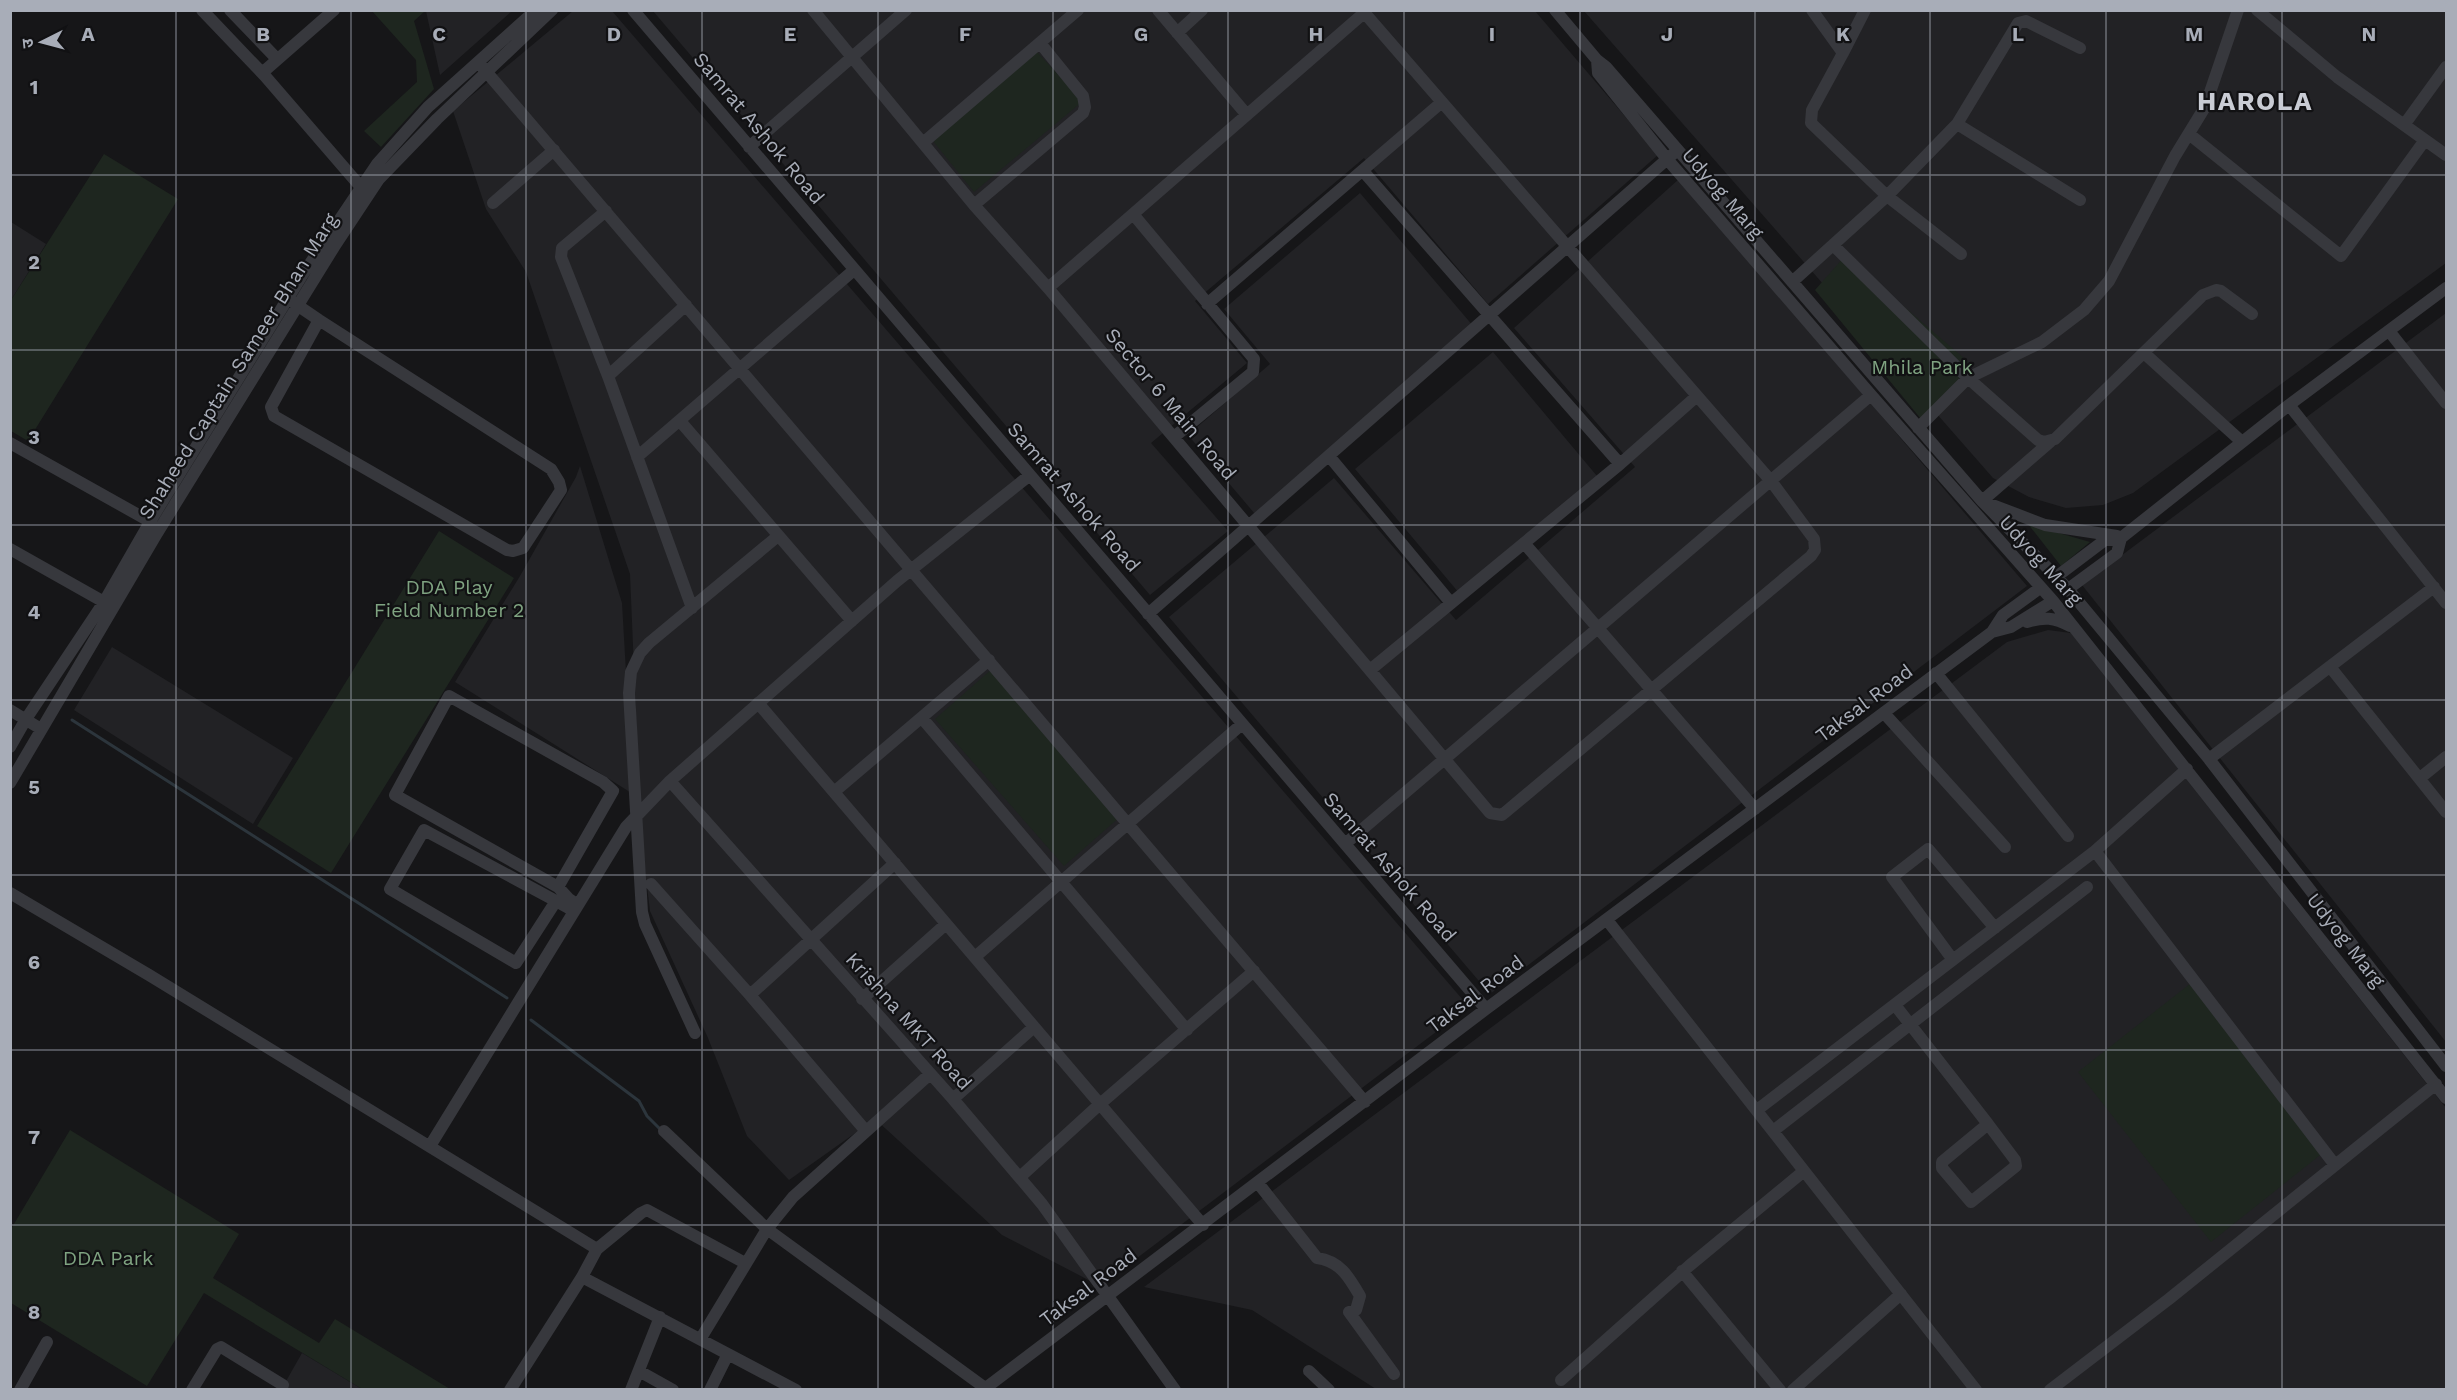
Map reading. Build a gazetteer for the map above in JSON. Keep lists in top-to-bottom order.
{
  "streets": {
    "street": [
      "Samrat Ashok Road",
      "Udyog Marg",
      "Shaheed Captain Sameer Bhan Marg",
      "Sector 6 Main Road",
      "Taksal Road",
      "Krishna MKT Road"
    ]
  },
  "crossings": [
    ["Samrat Ashok Road", "Taksal Road"],
    ["Udyog Marg", "Taksal Road"],
    ["Taksal Road", "Krishna MKT Road"]
  ],
  "districts": ["HAROLA"],
  "parks": ["Mhila Park", "DDA Play Field Number 2", "DDA Park"],
  "north": "left",
  "grid": {
    "columns": [
      "A",
      "B",
      "C",
      "D",
      "E",
      "F",
      "G",
      "H",
      "I",
      "J",
      "K",
      "L",
      "M",
      "N"
    ],
    "rows": [
      "1",
      "2",
      "3",
      "4",
      "5",
      "6",
      "7",
      "8"
    ]
  }
}
